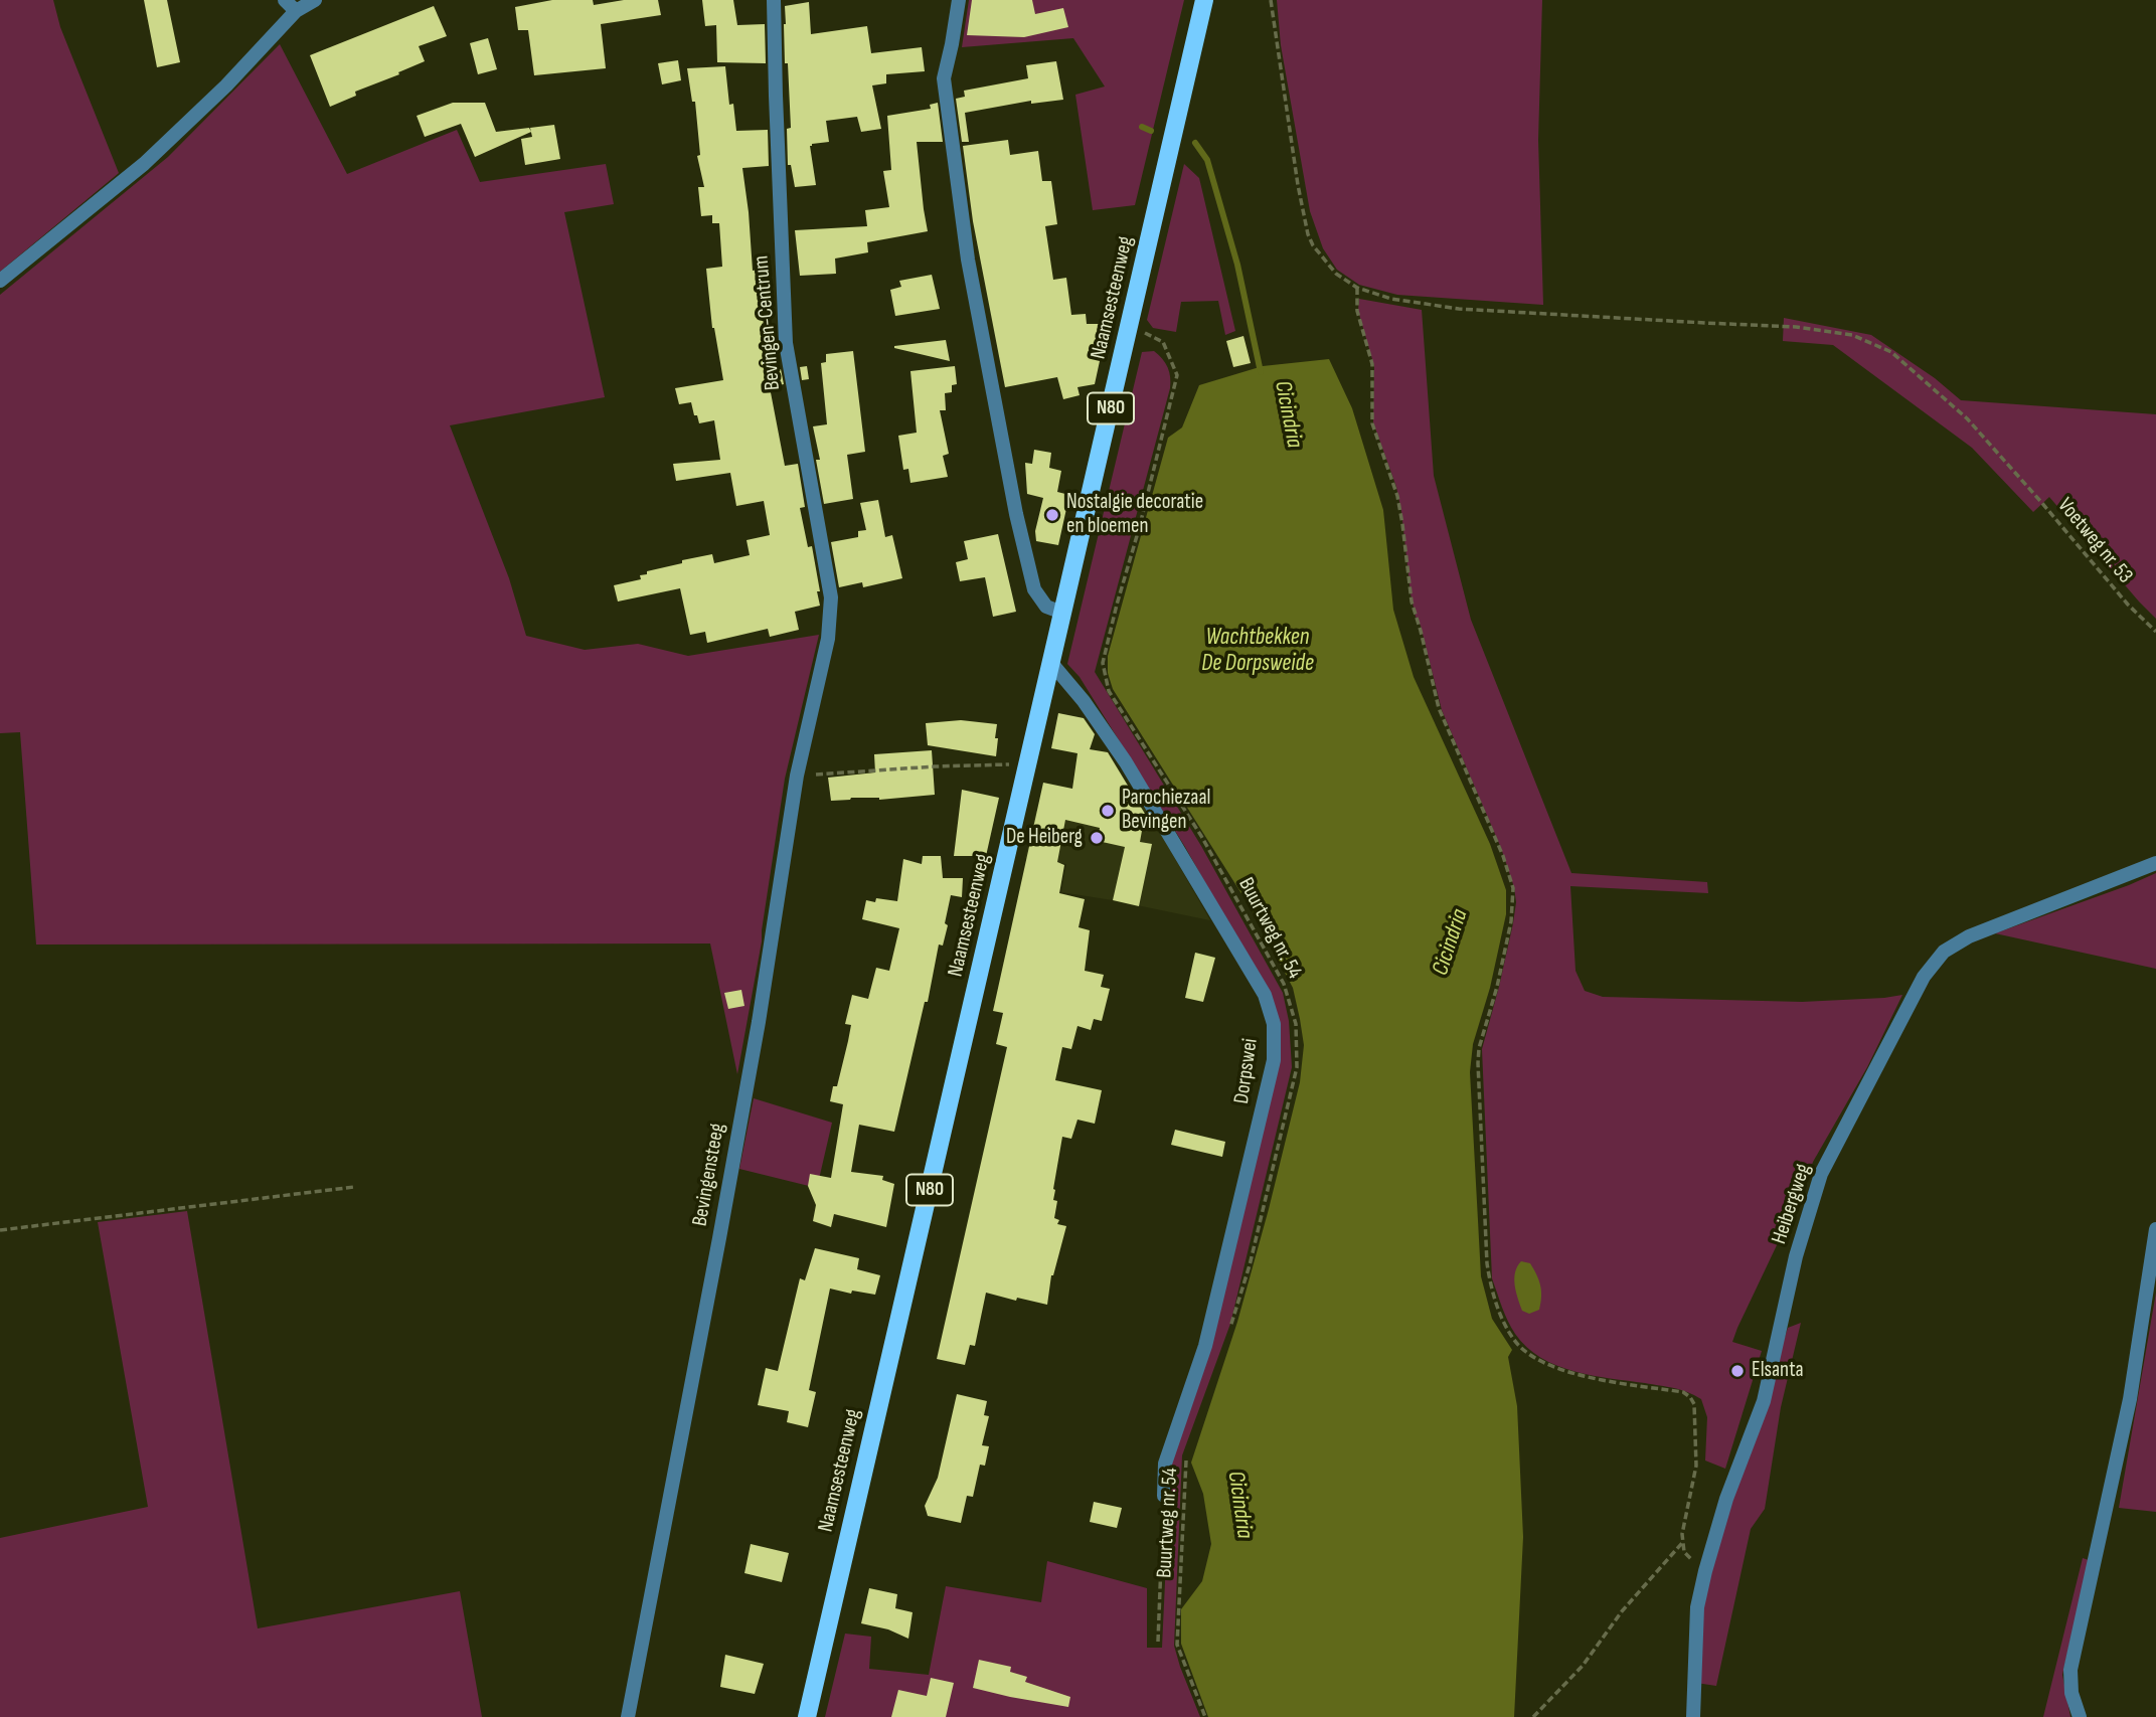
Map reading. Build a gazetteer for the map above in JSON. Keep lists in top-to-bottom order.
{
  "streets": {
    "main road": ["Naamsesteenweg", "N80"],
    "street": [
      "Bevingen-Centrum",
      "Dorpswei",
      "Bevingensteeg",
      "Heibergweg"
    ],
    "path": ["Voetweg nr. 53", "Buurtweg nr. 54"]
  },
  "crossings": [
    ["Naamsesteenweg", "Buurtweg nr. 54"],
    ["Naamsesteenweg", "Dorpswei"],
    ["Bevingen-Centrum", "Bevingensteeg"]
  ],
  "water": ["Cicindria", "Wachtbekken De Dorpsweide"],
  "places": [
    "Nostalgie decoratie en bloemen",
    "Parochiezaal Bevingen",
    "De Heiberg",
    "Elsanta"
  ]
}
